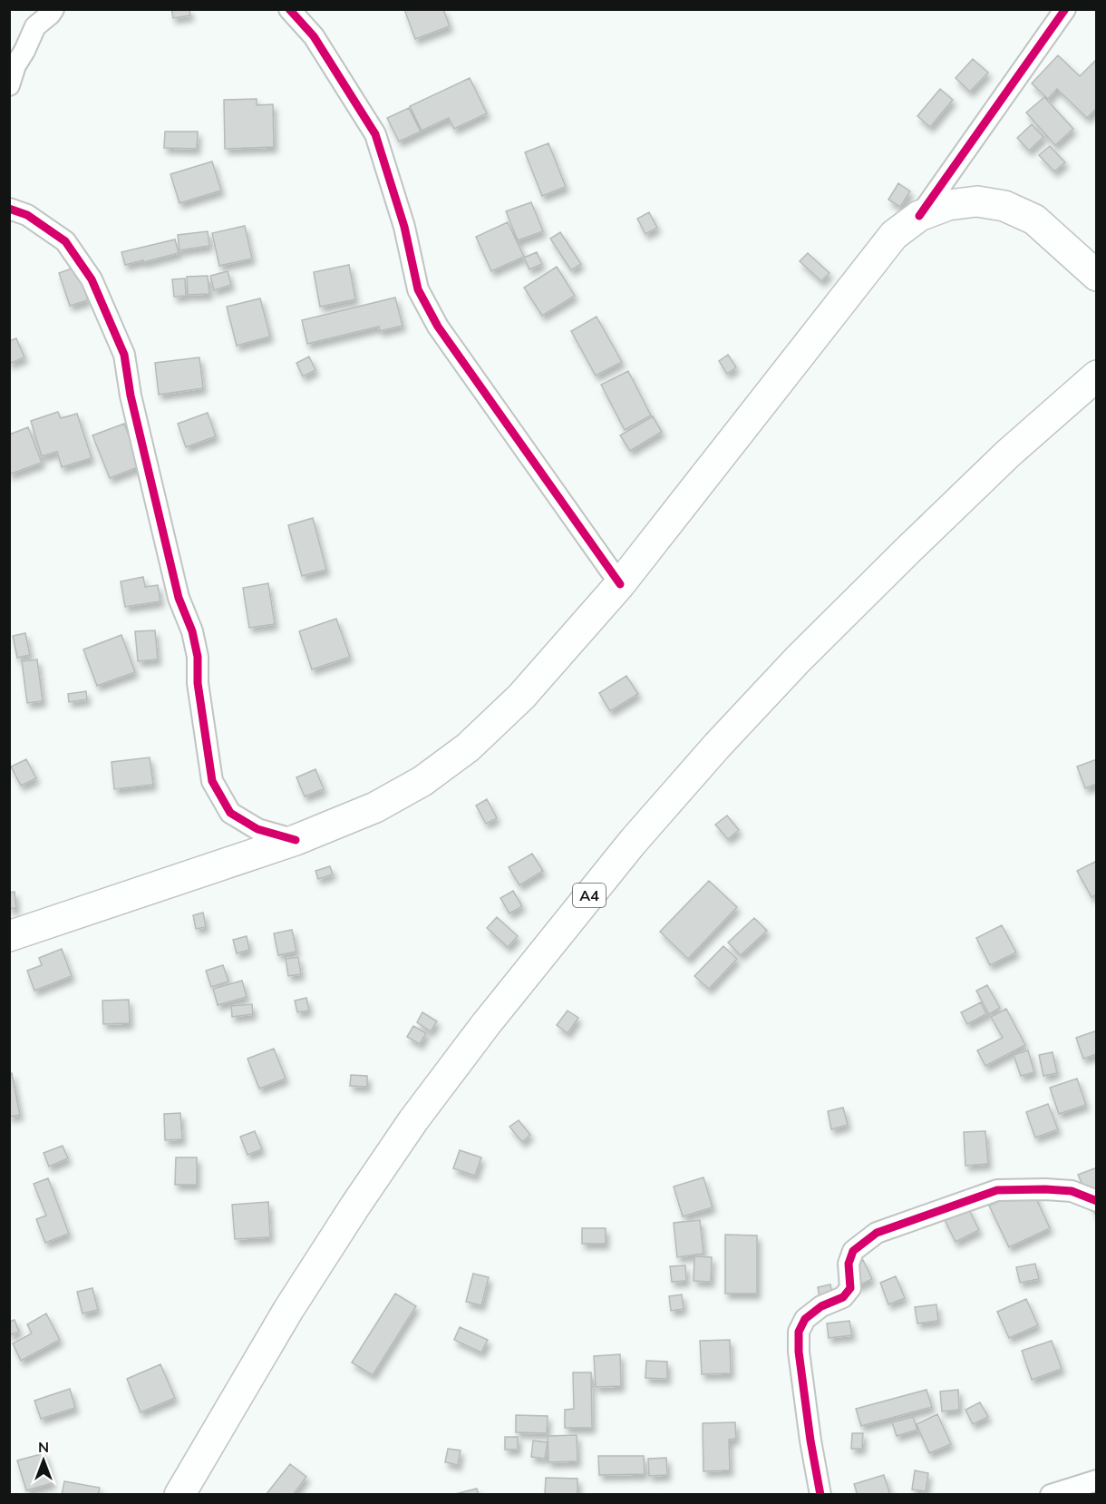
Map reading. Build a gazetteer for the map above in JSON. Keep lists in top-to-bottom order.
{
  "streets": {
    "main road": ["A4"]
  },
  "north": "top"
}
